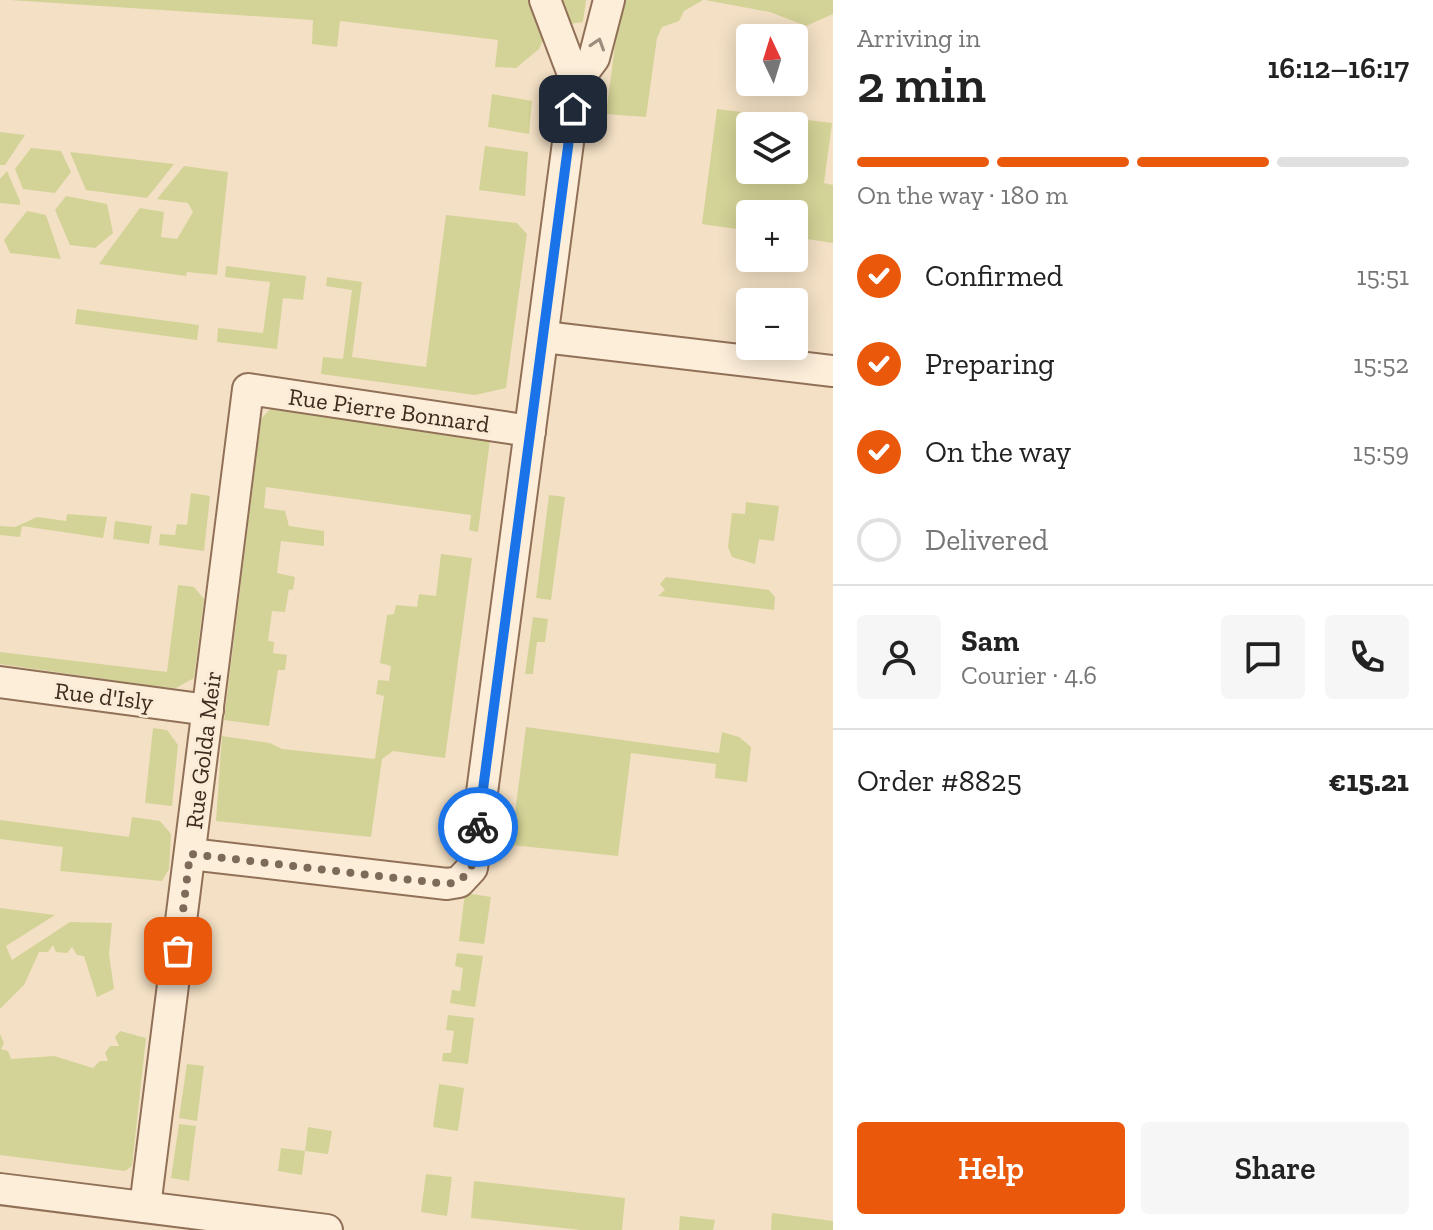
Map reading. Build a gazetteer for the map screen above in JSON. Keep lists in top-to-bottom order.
{
  "streets": {
    "street": ["Rue Pierre Bonnard", "Rue d'Isly", "Rue Golda Meir"]
  },
  "crossings": [
    ["Rue Pierre Bonnard", "Rue Golda Meir"],
    ["Rue d'Isly", "Rue Golda Meir"]
  ],
  "north": "top",
  "page": {
    "heading": ["2 min", "Arriving in", "16:12–16:17"],
    "panel": [
      "Sam",
      "Courier · 4.6",
      "Order #8825",
      "€15.21"
    ],
    "map_buttons": ["+", "−"],
    "bar": "On the way · 180 m",
    "list": [
      ["Confirmed", "15:51"],
      ["Preparing", "15:52"],
      ["On the way", "15:59"],
      "Delivered"
    ],
    "buttons": ["Help", "Share"]
  }
}
